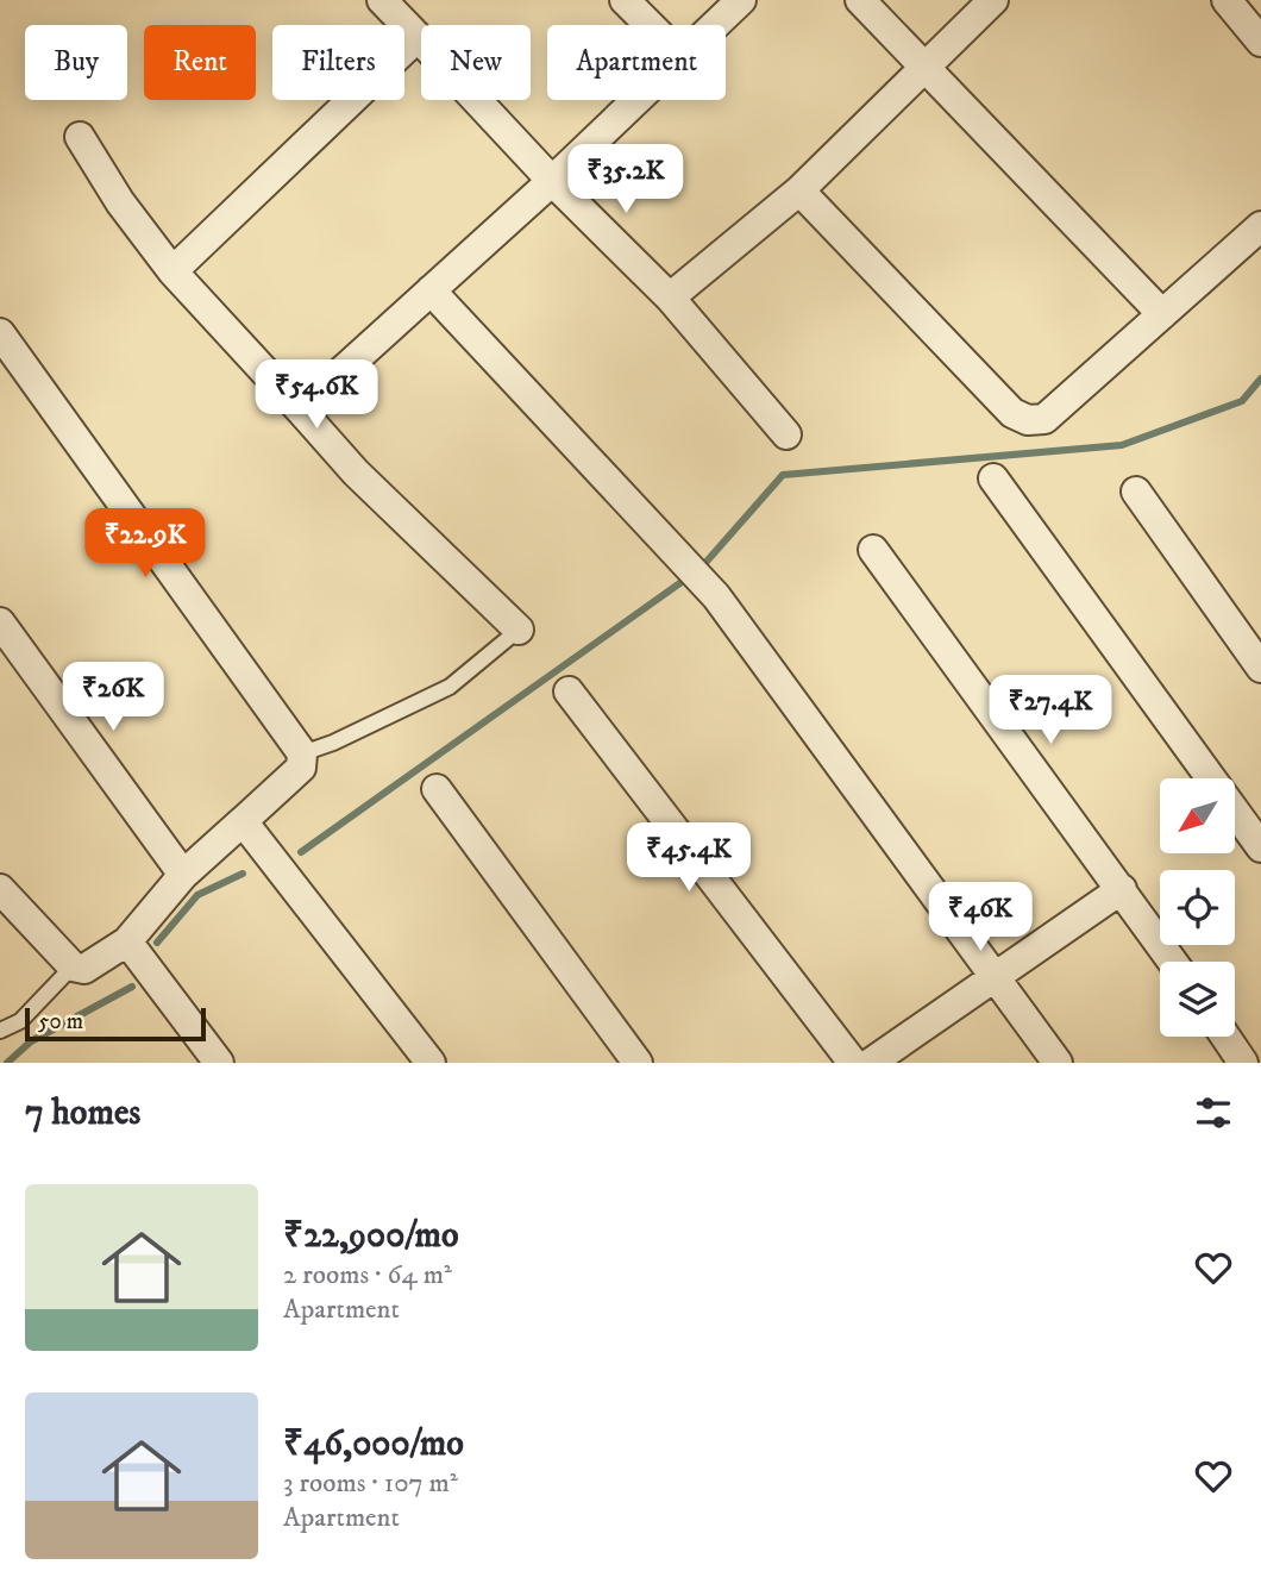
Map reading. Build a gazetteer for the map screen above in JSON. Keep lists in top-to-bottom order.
{
  "scale_bar": "50 m",
  "north": "bottom left",
  "page": {
    "chip": [
      "Buy",
      "Rent",
      "Filters",
      "New",
      "Apartment"
    ],
    "price": [
      "₹35.2K",
      "₹54.6K",
      "₹22.9K",
      "₹26K",
      "₹27.4K",
      "₹45.4K",
      "₹46K"
    ],
    "scale": "50 m",
    "heading": "7 homes",
    "list": [
      {
        "name": "₹22,900/mo",
        "note": "2 rooms · 64 m² · Apartment"
      },
      {
        "name": "₹46,000/mo",
        "note": "3 rooms · 107 m² · Apartment"
      }
    ]
  }
}
